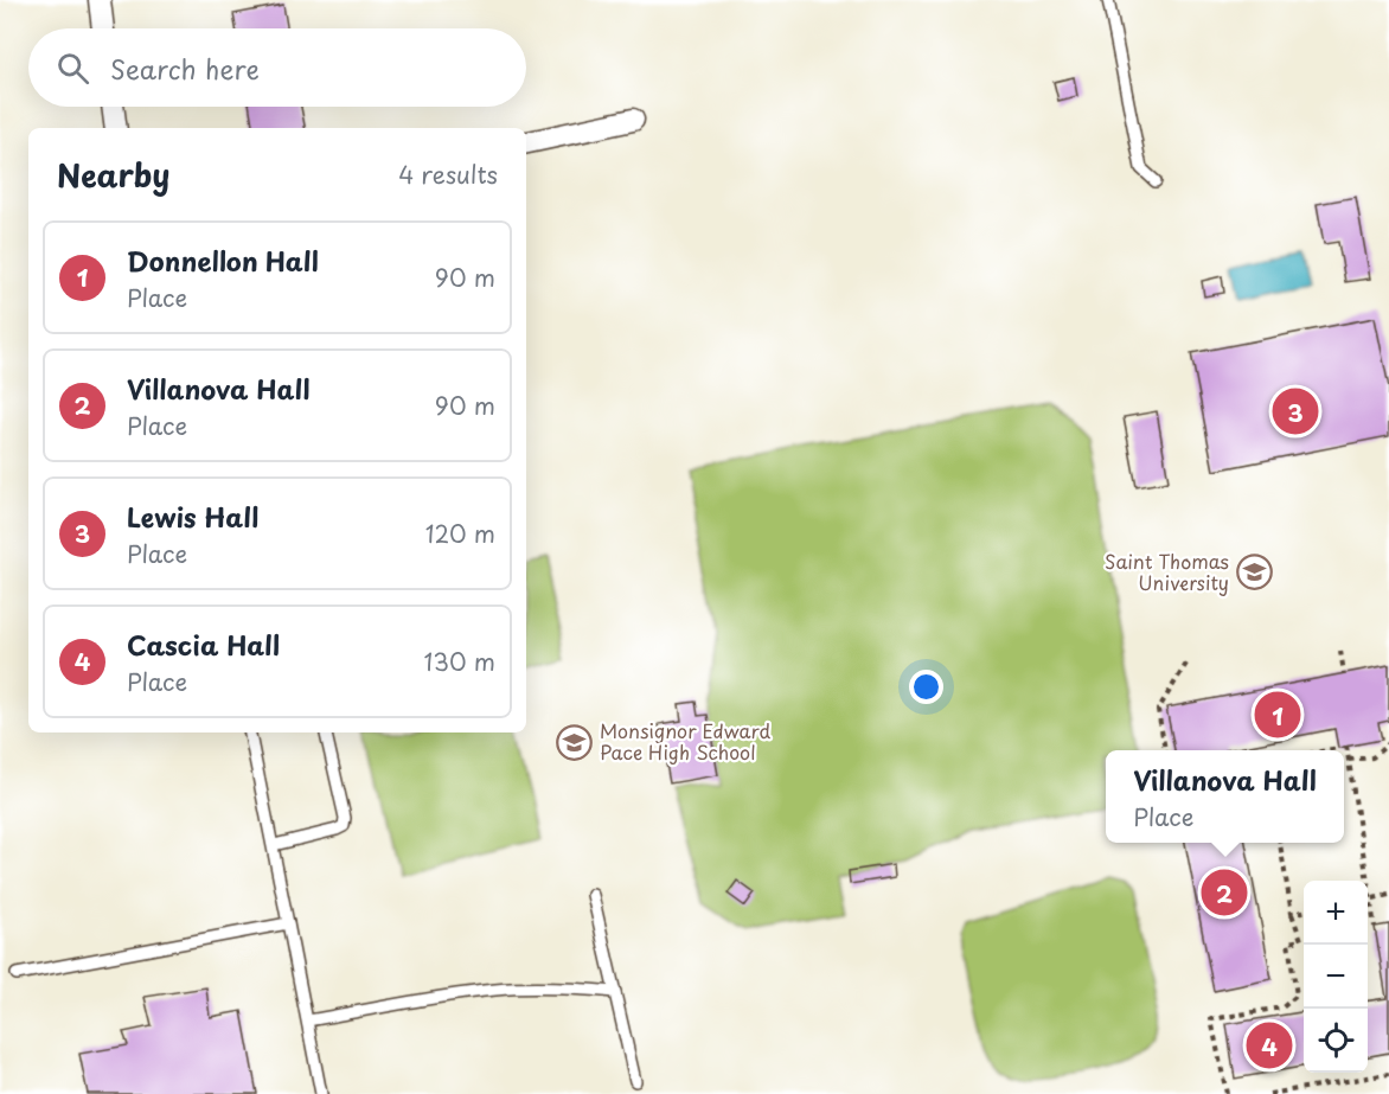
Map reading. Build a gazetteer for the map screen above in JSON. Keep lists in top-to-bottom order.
{
  "places": {
    "school or university": ["Saint Thomas University", "Monsignor Edward Pace High School"]
  },
  "page": {
    "search": "Search here",
    "heading": ["Nearby", "4 results"],
    "list": [
      {
        "mark": "1",
        "name": "Donnellon Hall",
        "note": "Place",
        "value": "90 m"
      },
      {
        "mark": "2",
        "name": "Villanova Hall",
        "note": "Place",
        "value": "90 m"
      },
      {
        "mark": "3",
        "name": "Lewis Hall",
        "note": "Place",
        "value": "120 m"
      },
      {
        "mark": "4",
        "name": "Cascia Hall",
        "note": "Place",
        "value": "130 m"
      }
    ],
    "pins": [
      "3",
      "1",
      "2",
      "4"
    ],
    "popup": ["Villanova Hall", "Place"],
    "map_buttons": ["+", "−"]
  }
}
